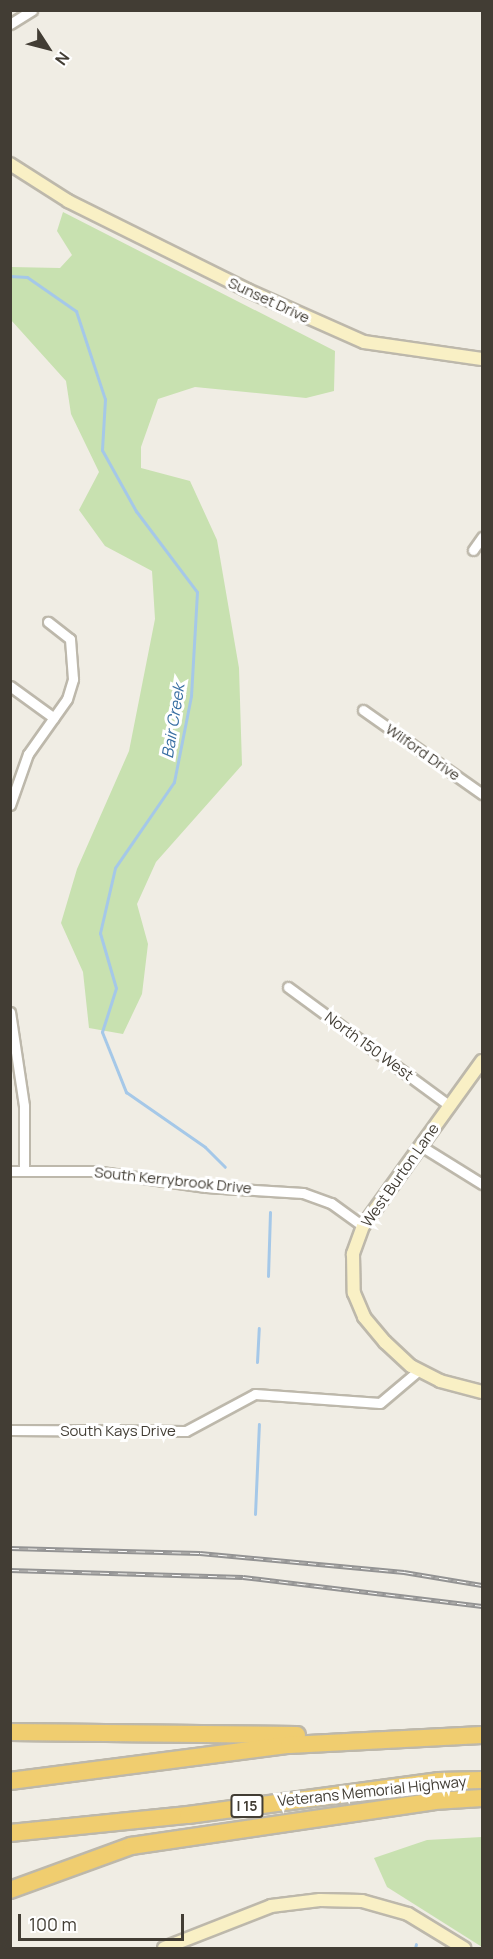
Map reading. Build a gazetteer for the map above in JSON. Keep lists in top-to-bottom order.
{
  "streets": {
    "highway": ["Veterans Memorial Highway", "I 15"],
    "street": [
      "Sunset Drive",
      "Wilford Drive",
      "North 150 West",
      "West Burton Lane",
      "South Kerrybrook Drive",
      "South Kays Drive"
    ]
  },
  "crossings": [
    ["North 150 West", "West Burton Lane"],
    ["West Burton Lane", "South Kerrybrook Drive"],
    ["West Burton Lane", "South Kays Drive"]
  ],
  "water": ["Bair Creek"],
  "scale_bar": "100 m",
  "north": "bottom right"
}
